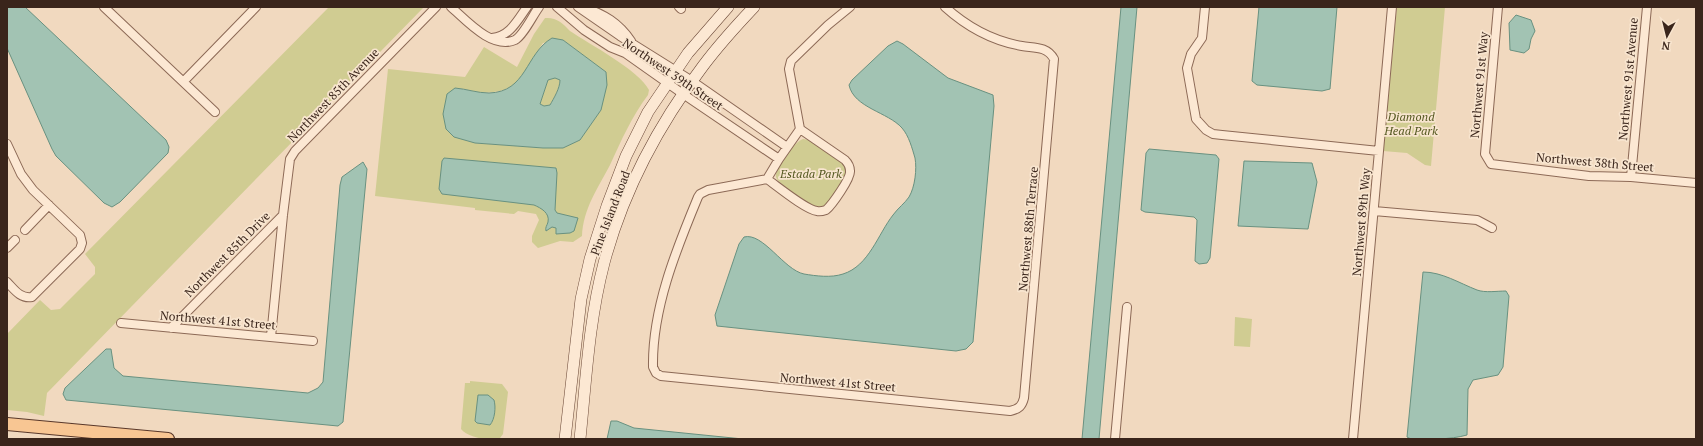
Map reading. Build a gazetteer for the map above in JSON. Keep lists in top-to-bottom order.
{
  "streets": {
    "main road": ["Pine Island Road"],
    "street": [
      "Northwest 39th Street",
      "Northwest 91st Avenue",
      "Northwest 91st Way",
      "Northwest 85th Avenue",
      "Northwest 38th Street",
      "Northwest 89th Way",
      "Northwest 88th Terrace",
      "Northwest 85th Drive",
      "Northwest 41st Street"
    ]
  },
  "crossings": [
    ["Northwest 39th Street", "Pine Island Road"],
    ["Northwest 91st Avenue", "Northwest 38th Street"],
    ["Northwest 91st Way", "Northwest 38th Street"],
    ["Northwest 85th Avenue", "Northwest 85th Drive"],
    ["Northwest 85th Avenue", "Northwest 41st Street"],
    ["Northwest 88th Terrace", "Northwest 41st Street"],
    ["Northwest 85th Drive", "Northwest 41st Street"]
  ],
  "parks": ["Diamond Head Park", "Estada Park"],
  "north": "bottom"
}
